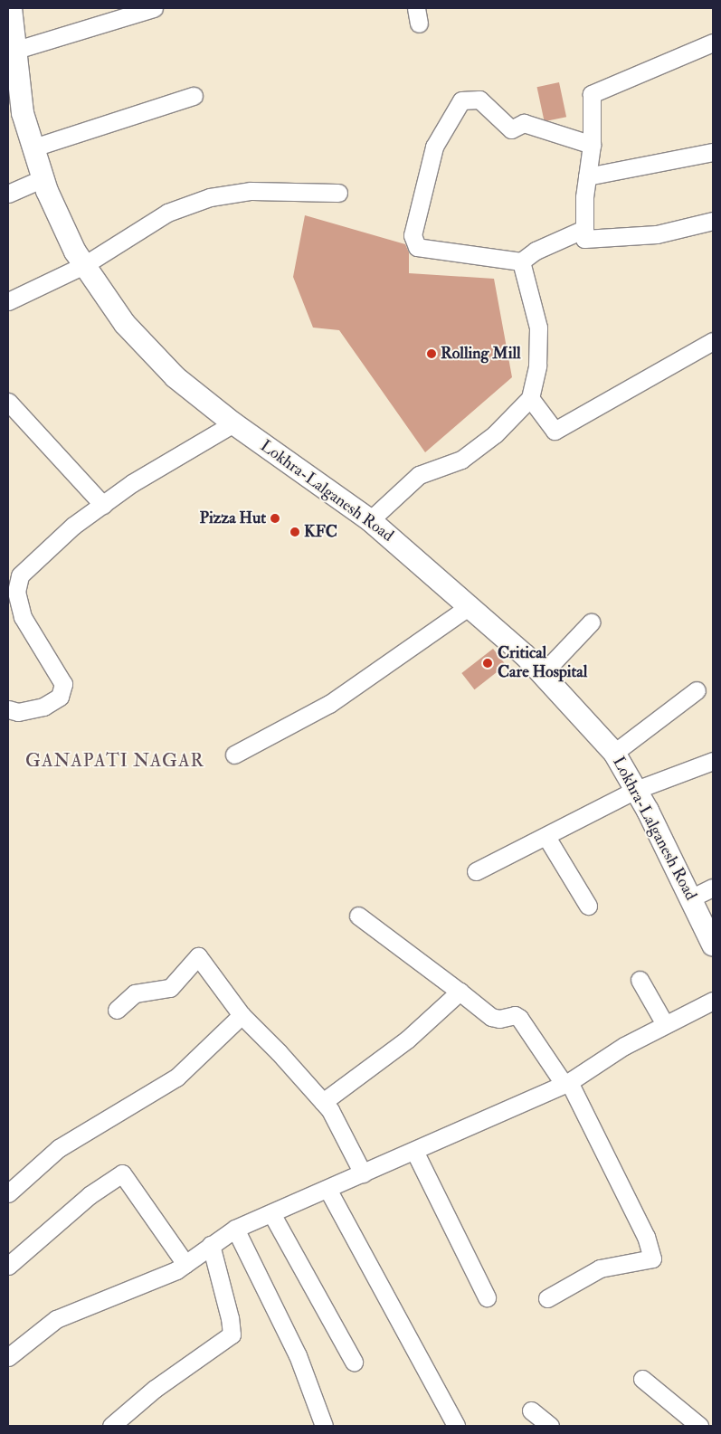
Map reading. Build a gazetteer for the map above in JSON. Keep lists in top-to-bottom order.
{
  "streets": {
    "main road": ["Lokhra-Lalganesh Road"]
  },
  "districts": ["GANAPATI NAGAR"],
  "places": [
    "Rolling Mill",
    "Pizza Hut",
    "KFC",
    "Critical Care Hospital"
  ]
}
